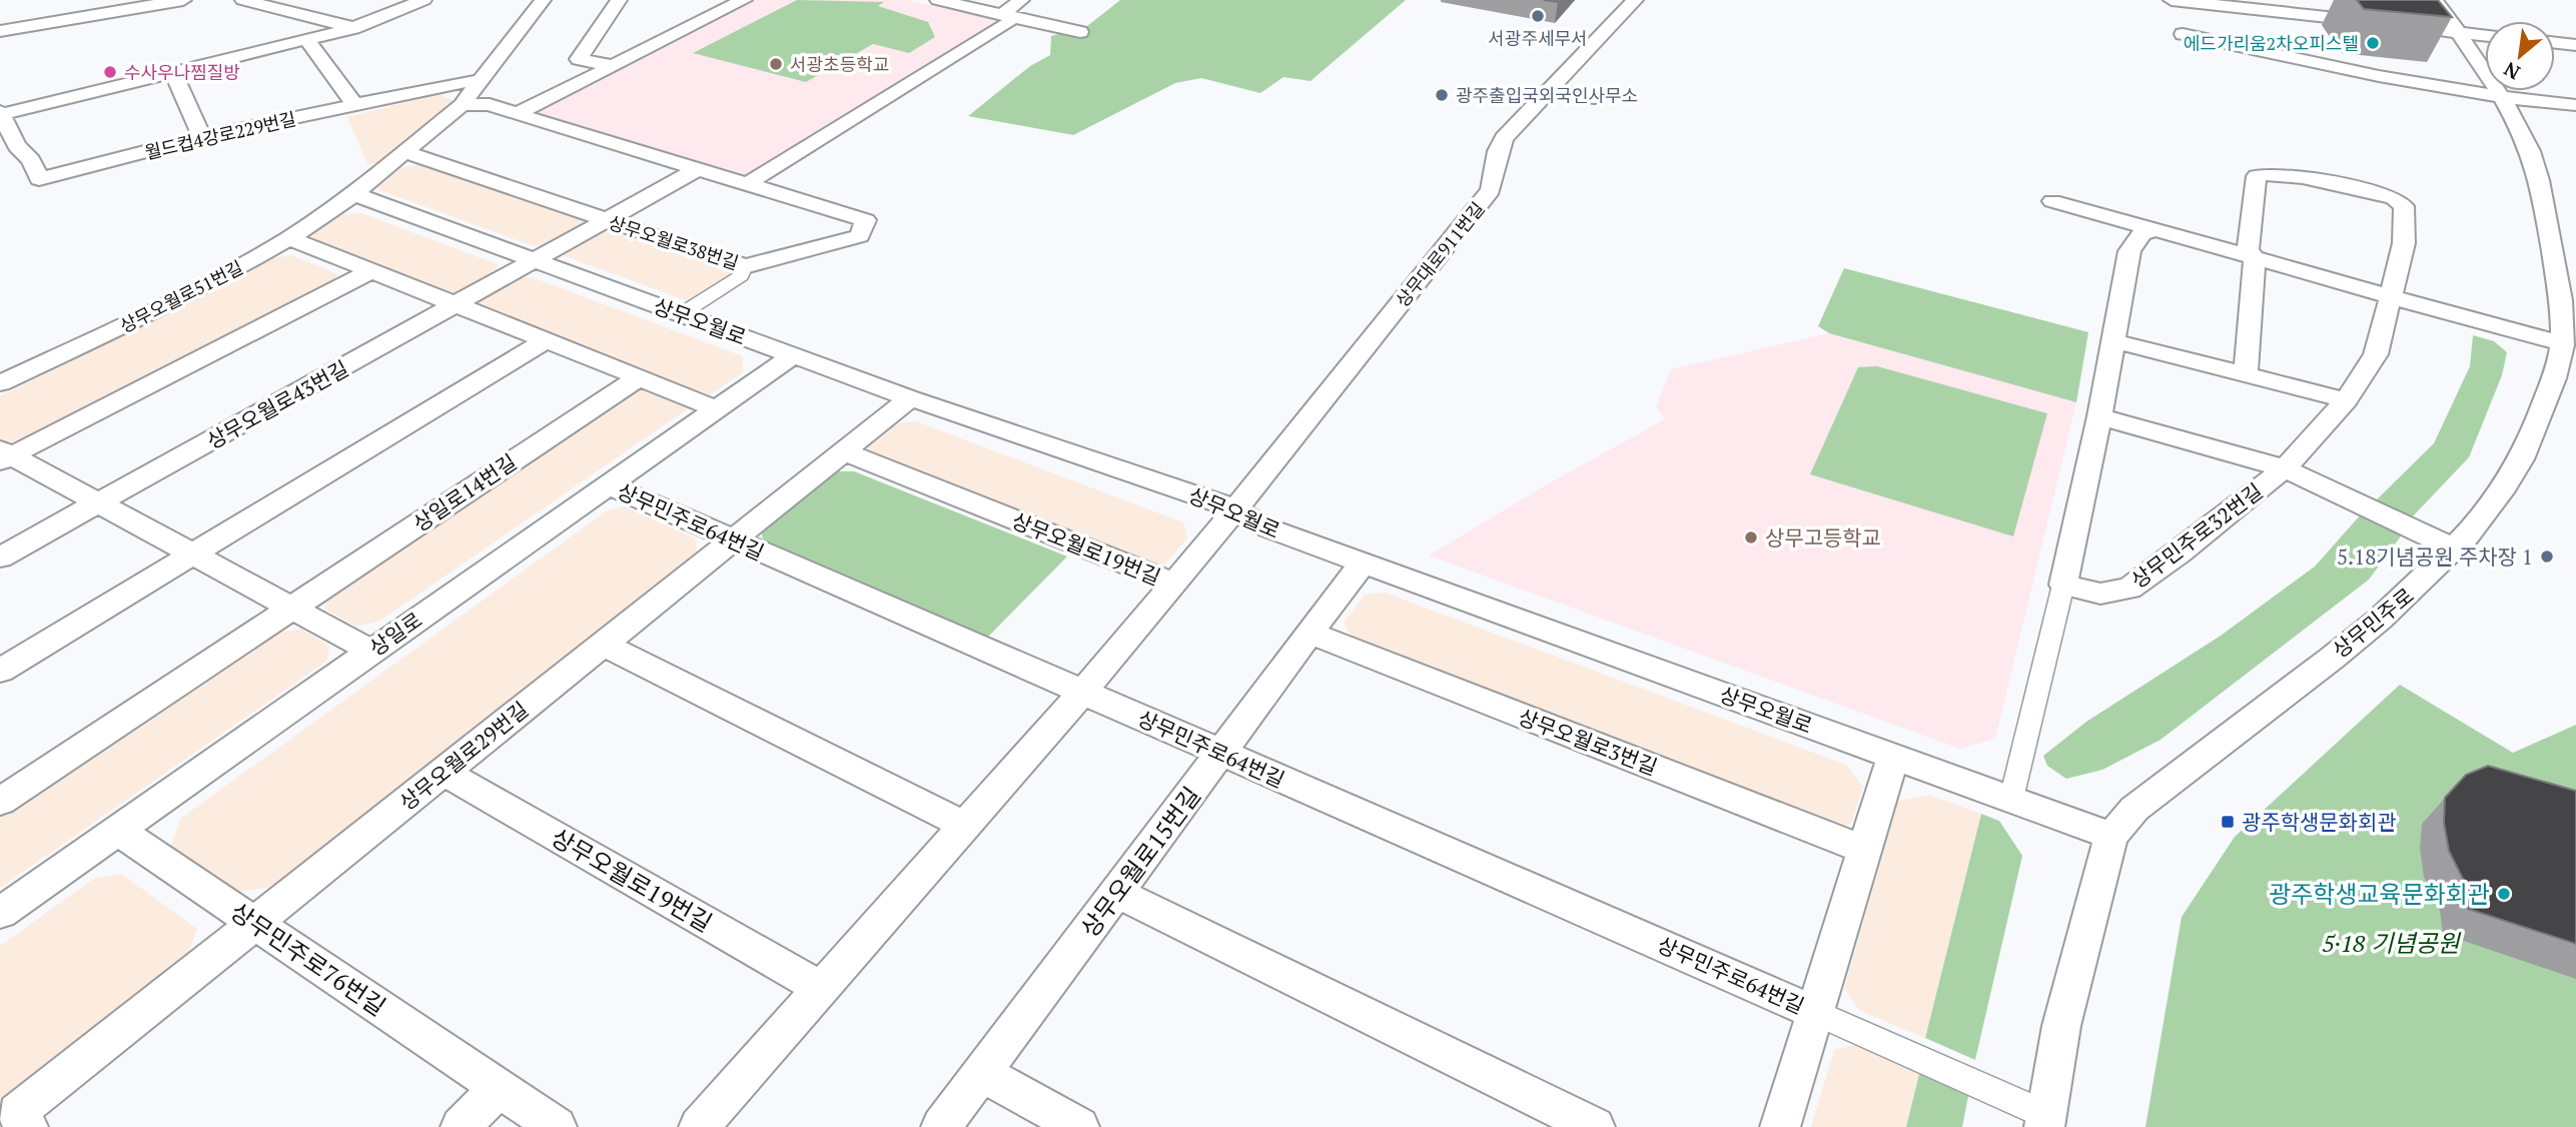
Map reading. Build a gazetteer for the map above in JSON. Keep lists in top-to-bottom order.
{
  "streets": {
    "street": [
      "월드컵4강로229번길",
      "상무오월로38번길",
      "상무대로911번길",
      "상무오월로51번길",
      "상무오월로",
      "상무오월로43번길",
      "상일로14번길",
      "상무민주로64번길",
      "상무민주로32번길",
      "상무오월로19번길",
      "상무민주로",
      "상일로",
      "상무오월로3번길",
      "상무오월로29번길",
      "상무오월로15번길",
      "상무민주로76번길"
    ]
  },
  "crossings": [
    ["월드컵4강로229번길", "상무오월로51번길"],
    ["상무오월로38번길", "상무오월로51번길"],
    ["상무오월로38번길", "상무오월로43번길"],
    ["상무대로911번길", "상무오월로"],
    ["상무대로911번길", "상무오월로19번길"],
    ["상무오월로51번길", "상무오월로"],
    ["상무오월로", "상무오월로43번길"],
    ["상무오월로", "상무오월로19번길"],
    ["상무오월로", "상무민주로"],
    ["상무오월로", "상일로"],
    ["상무오월로", "상무오월로29번길"],
    ["상무오월로", "상무오월로15번길"],
    ["상무민주로64번길", "상무오월로19번길"],
    ["상무민주로64번길", "상일로"],
    ["상무민주로64번길", "상무오월로29번길"],
    ["상무민주로64번길", "상무오월로15번길"],
    ["상무민주로32번길", "상무민주로"],
    ["상무오월로19번길", "상무오월로29번길"],
    ["상일로", "상무민주로76번길"],
    ["상무오월로3번길", "상무오월로15번길"],
    ["상무오월로29번길", "상무민주로76번길"]
  ],
  "parks": ["5·18 기념공원"],
  "places": {
    "other": [
      "서광주세무서",
      "에드가리움2차오피스텔",
      "서광초등학교",
      "수사우나찜질방",
      "광주출입국외국인사무소",
      "상무고등학교",
      "5.18기념공원 주차장 1",
      "광주학생교육문화회관"
    ],
    "transit": ["광주학생문화회관"]
  },
  "north": "bottom left"
}
